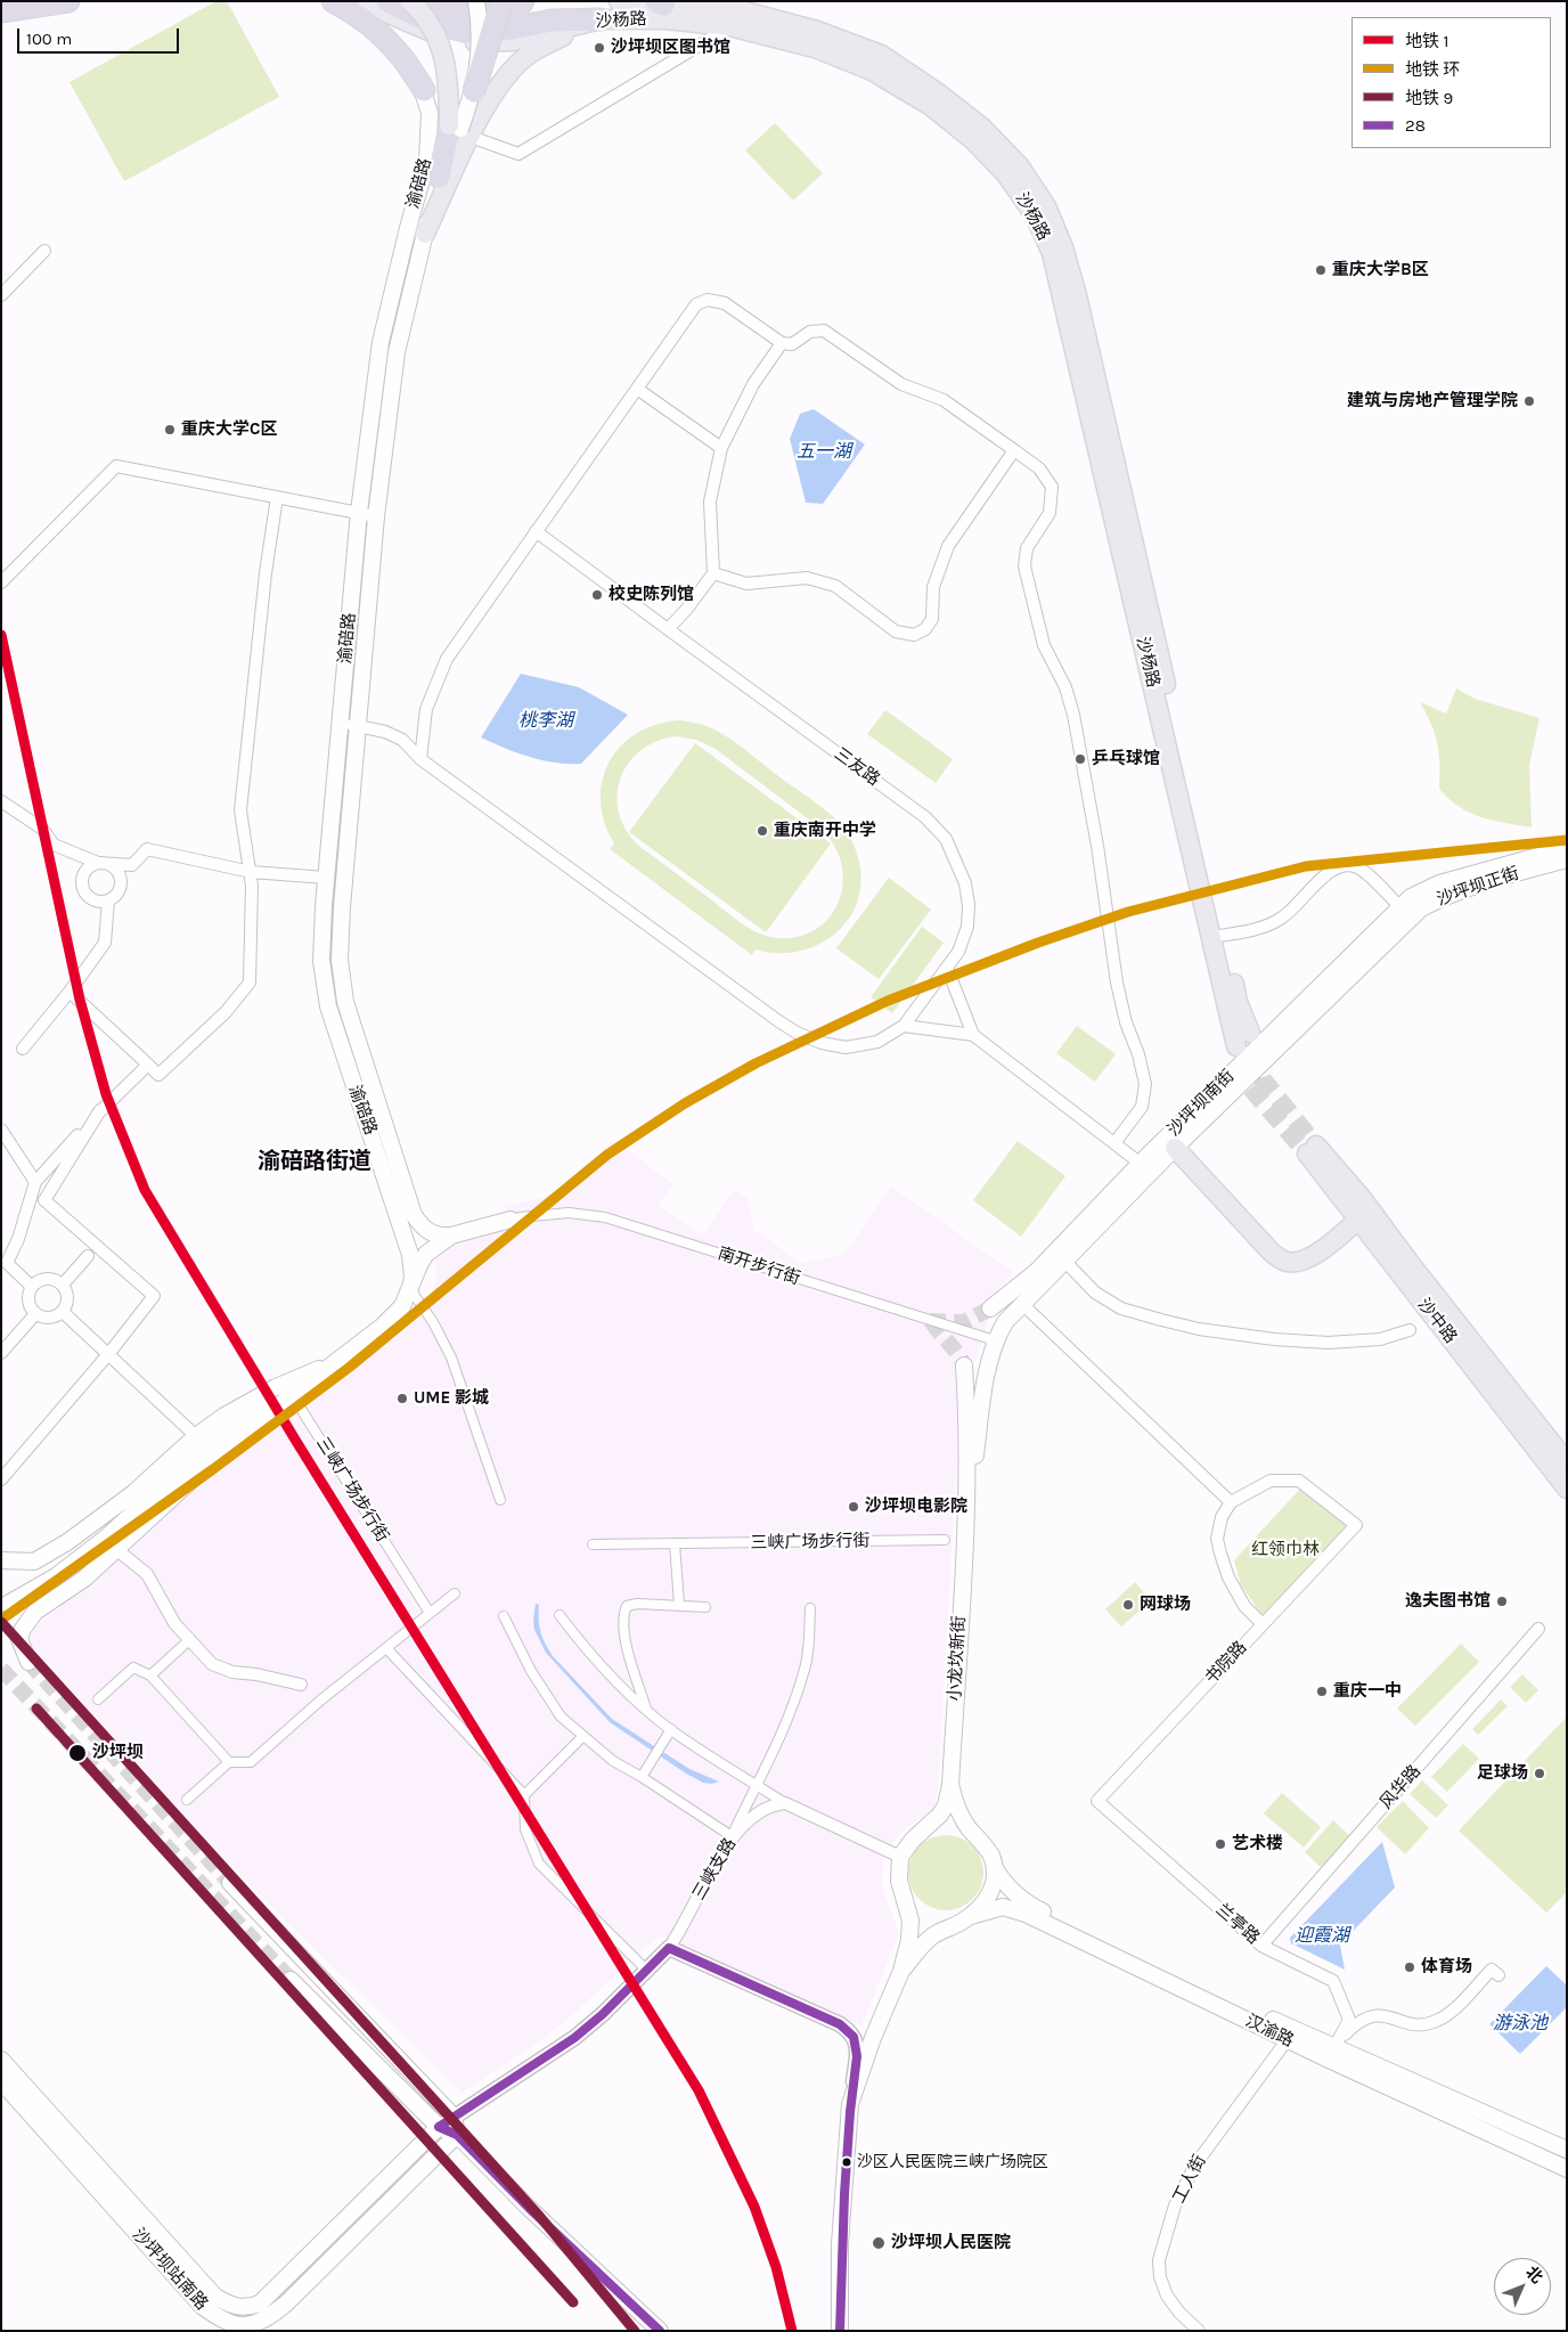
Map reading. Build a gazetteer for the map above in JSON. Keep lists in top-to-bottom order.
{
  "streets": {
    "main road": [
      "沙杨路",
      "渝碚路",
      "沙坪坝正街",
      "沙坪坝南街",
      "沙中路",
      "小龙坎新街",
      "汉渝路",
      "沙坪坝站南路"
    ],
    "street": [
      "三友路",
      "南开步行街",
      "三峡广场步行街",
      "书院路",
      "风华路",
      "三峡支路",
      "兰亭路",
      "工人街"
    ]
  },
  "crossings": [
    ["沙杨路", "渝碚路"],
    ["沙坪坝正街", "沙坪坝南街"],
    ["沙坪坝南街", "南开步行街"],
    ["沙坪坝南街", "小龙坎新街"],
    ["南开步行街", "小龙坎新街"],
    ["小龙坎新街", "汉渝路"],
    ["书院路", "兰亭路"],
    ["风华路", "兰亭路"],
    ["兰亭路", "汉渝路"],
    ["汉渝路", "工人街"]
  ],
  "districts": ["渝碚路街道"],
  "water": [
    "五一湖",
    "桃李湖",
    "迎霞湖",
    "游泳池"
  ],
  "parks": ["红领巾林"],
  "places": [
    "沙坪坝区图书馆",
    "重庆大学B区",
    "建筑与房地产管理学院",
    "重庆大学C区",
    "校史陈列馆",
    "乒乓球馆",
    "重庆南开中学",
    "UME 影城",
    "沙坪坝电影院",
    "逸夫图书馆",
    "网球场",
    "重庆一中",
    "沙坪坝",
    "足球场",
    "艺术楼",
    "体育场",
    "沙区人民医院三峡广场院区",
    "沙坪坝人民医院"
  ],
  "lines": [
    "metro line 1",
    "metro line 环",
    "metro line 9",
    "transit line 28"
  ],
  "legend": [
    "地铁 1",
    "地铁 环",
    "地铁 9",
    "28"
  ],
  "scale_bar": "100 m",
  "north": "top right"
}
